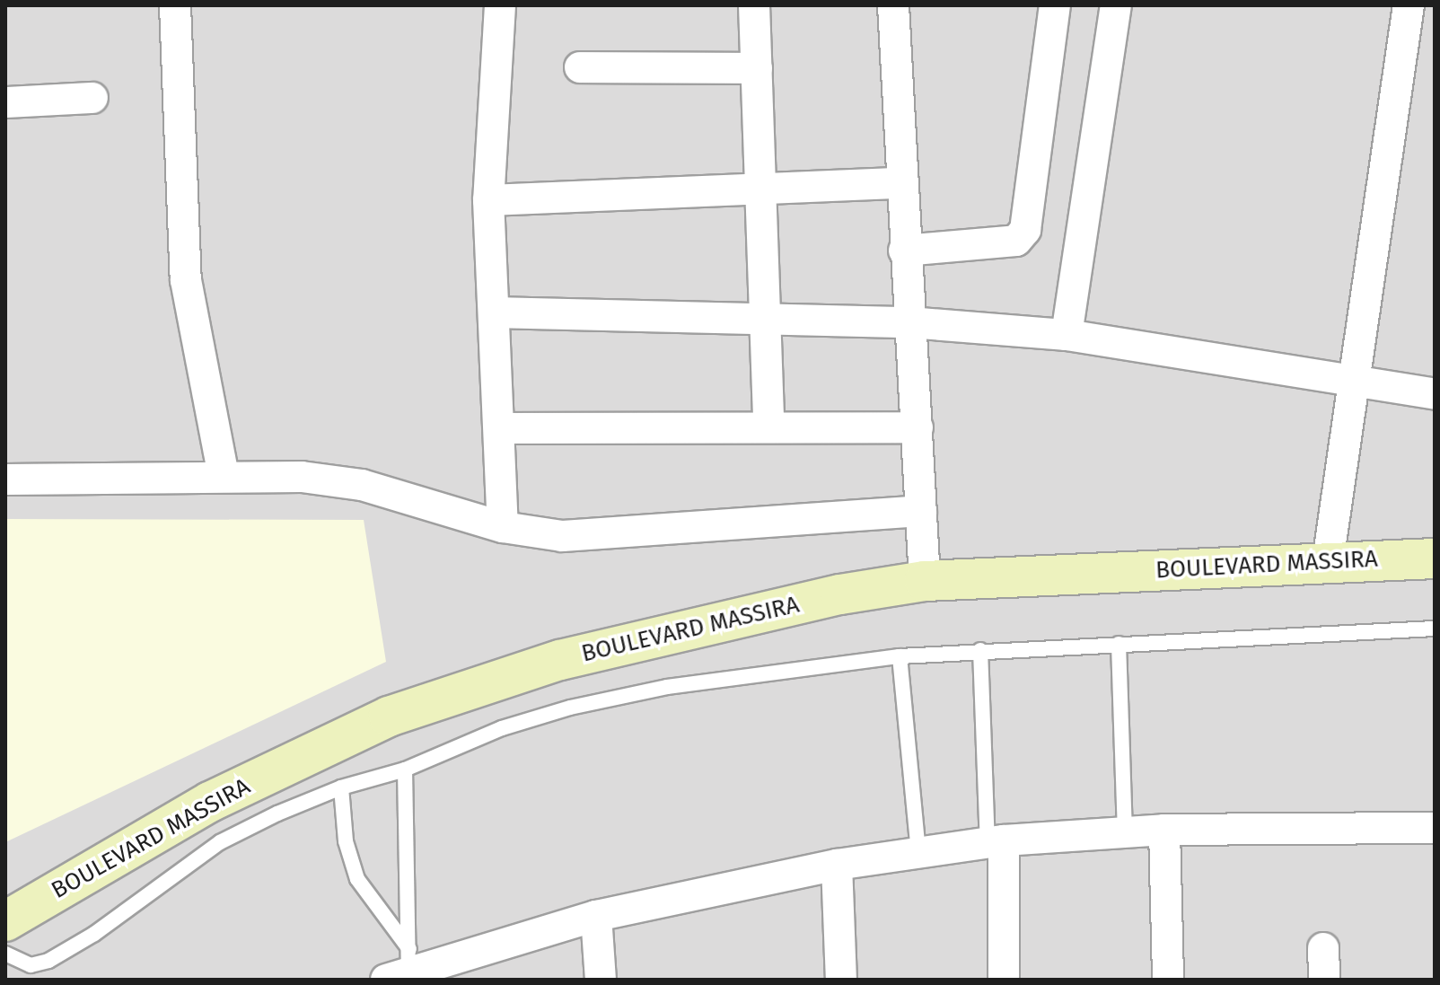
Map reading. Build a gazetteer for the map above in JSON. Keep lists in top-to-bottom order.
{
  "streets": {
    "main road": ["BOULEVARD MASSIRA"]
  }
}
